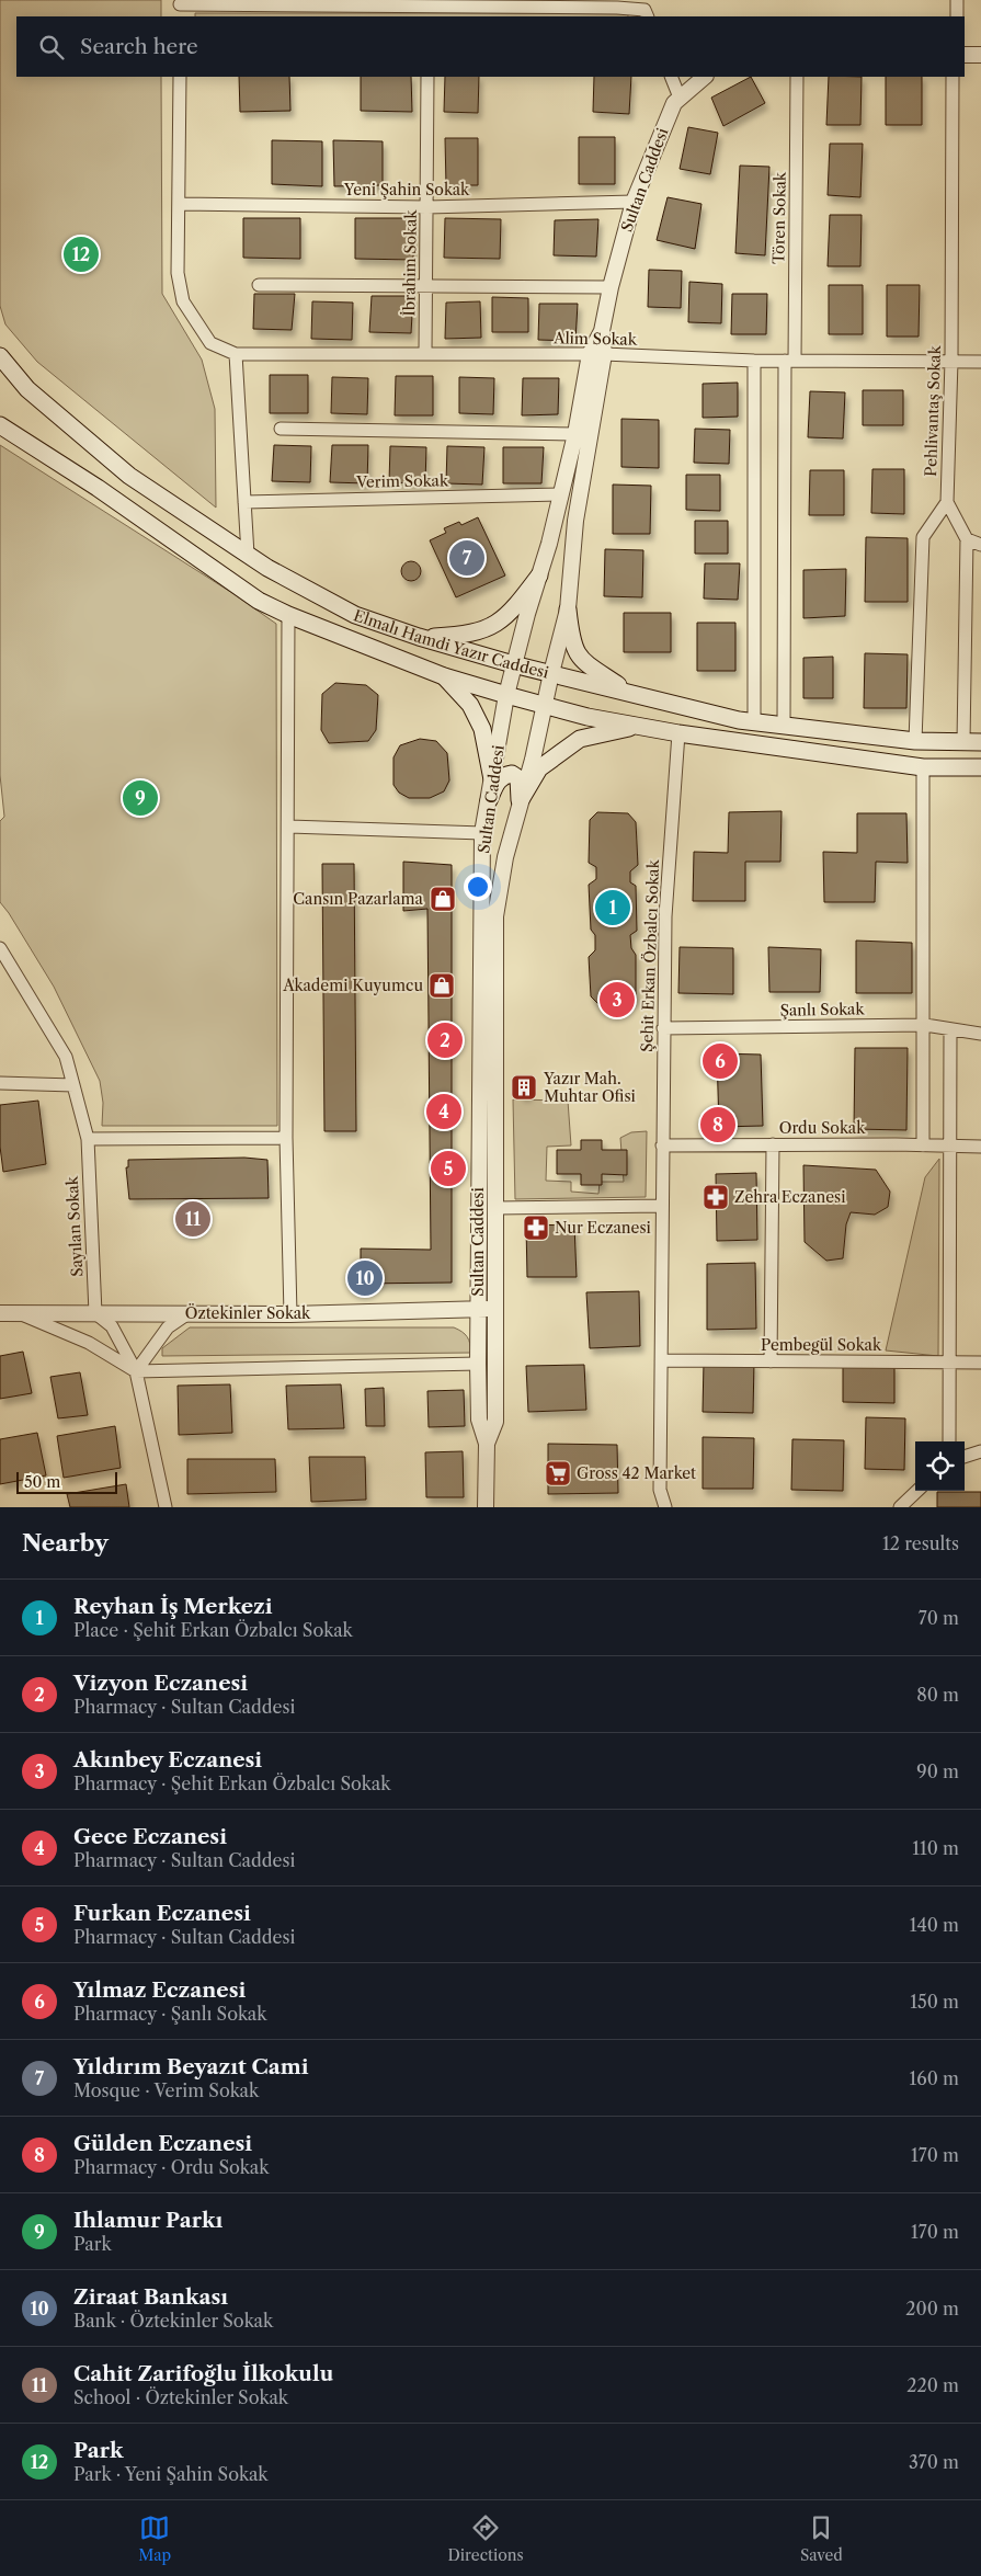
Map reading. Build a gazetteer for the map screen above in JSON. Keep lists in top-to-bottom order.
{
  "streets": {
    "main road": ["Elmalı Hamdi Yazır Caddesi"],
    "street": [
      "Sultan Caddesi",
      "Yeni Şahin Sokak",
      "Tören Sokak",
      "İbrahim Sokak",
      "Alim Sokak",
      "Pehlivantaş Sokak",
      "Verim Sokak",
      "Şehit Erkan Özbalcı Sokak",
      "Şanlı Sokak",
      "Ordu Sokak",
      "Sayılan Sokak",
      "Öztekinler Sokak",
      "Pembegül Sokak"
    ]
  },
  "crossings": [
    ["Sultan Caddesi", "Yeni Şahin Sokak"],
    ["Sultan Caddesi", "Alim Sokak"],
    ["Sultan Caddesi", "Verim Sokak"],
    ["Sultan Caddesi", "Elmalı Hamdi Yazır Caddesi"],
    ["Sultan Caddesi", "Öztekinler Sokak"],
    ["Yeni Şahin Sokak", "İbrahim Sokak"],
    ["Yeni Şahin Sokak", "Alim Sokak"],
    ["Tören Sokak", "Alim Sokak"],
    ["Tören Sokak", "Elmalı Hamdi Yazır Caddesi"],
    ["İbrahim Sokak", "Alim Sokak"],
    ["Alim Sokak", "Pehlivantaş Sokak"],
    ["Pehlivantaş Sokak", "Elmalı Hamdi Yazır Caddesi"],
    ["Elmalı Hamdi Yazır Caddesi", "Şehit Erkan Özbalcı Sokak"],
    ["Şehit Erkan Özbalcı Sokak", "Şanlı Sokak"],
    ["Şehit Erkan Özbalcı Sokak", "Ordu Sokak"],
    ["Şehit Erkan Özbalcı Sokak", "Pembegül Sokak"],
    ["Sayılan Sokak", "Öztekinler Sokak"]
  ],
  "places": {
    "shop": ["Cansın Pazarlama", "Akademi Kuyumcu"],
    "building": ["Yazır Mah. Muhtar Ofisi"],
    "pharmacy": ["Zehra Eczanesi", "Nur Eczanesi"],
    "supermarket": ["Gross 42 Market"]
  },
  "scale_bar": "50 m",
  "page": {
    "search": "Search here",
    "pins": [
      "12",
      "7",
      "9",
      "1",
      "3",
      "2",
      "6",
      "4",
      "8",
      "5",
      "11",
      "10"
    ],
    "scale": "50 m",
    "heading": ["Nearby", "12 results"],
    "list": [
      {
        "mark": "1",
        "name": "Reyhan İş Merkezi",
        "note": "Place · Şehit Erkan Özbalcı Sokak",
        "value": "70 m"
      },
      {
        "mark": "2",
        "name": "Vizyon Eczanesi",
        "note": "Pharmacy · Sultan Caddesi",
        "value": "80 m"
      },
      {
        "mark": "3",
        "name": "Akınbey Eczanesi",
        "note": "Pharmacy · Şehit Erkan Özbalcı Sokak",
        "value": "90 m"
      },
      {
        "mark": "4",
        "name": "Gece Eczanesi",
        "note": "Pharmacy · Sultan Caddesi",
        "value": "110 m"
      },
      {
        "mark": "5",
        "name": "Furkan Eczanesi",
        "note": "Pharmacy · Sultan Caddesi",
        "value": "140 m"
      },
      {
        "mark": "6",
        "name": "Yılmaz Eczanesi",
        "note": "Pharmacy · Şanlı Sokak",
        "value": "150 m"
      },
      {
        "mark": "7",
        "name": "Yıldırım Beyazıt Cami",
        "note": "Mosque · Verim Sokak",
        "value": "160 m"
      },
      {
        "mark": "8",
        "name": "Gülden Eczanesi",
        "note": "Pharmacy · Ordu Sokak",
        "value": "170 m"
      },
      {
        "mark": "9",
        "name": "Ihlamur Parkı",
        "note": "Park",
        "value": "170 m"
      },
      {
        "mark": "10",
        "name": "Ziraat Bankası",
        "note": "Bank · Öztekinler Sokak",
        "value": "200 m"
      },
      {
        "mark": "11",
        "name": "Cahit Zarifoğlu İlkokulu",
        "note": "School · Öztekinler Sokak",
        "value": "220 m"
      },
      {
        "mark": "12",
        "name": "Park",
        "note": "Park · Yeni Şahin Sokak",
        "value": "370 m"
      }
    ],
    "nav": ["Map", "Directions", "Saved"]
  }
}
